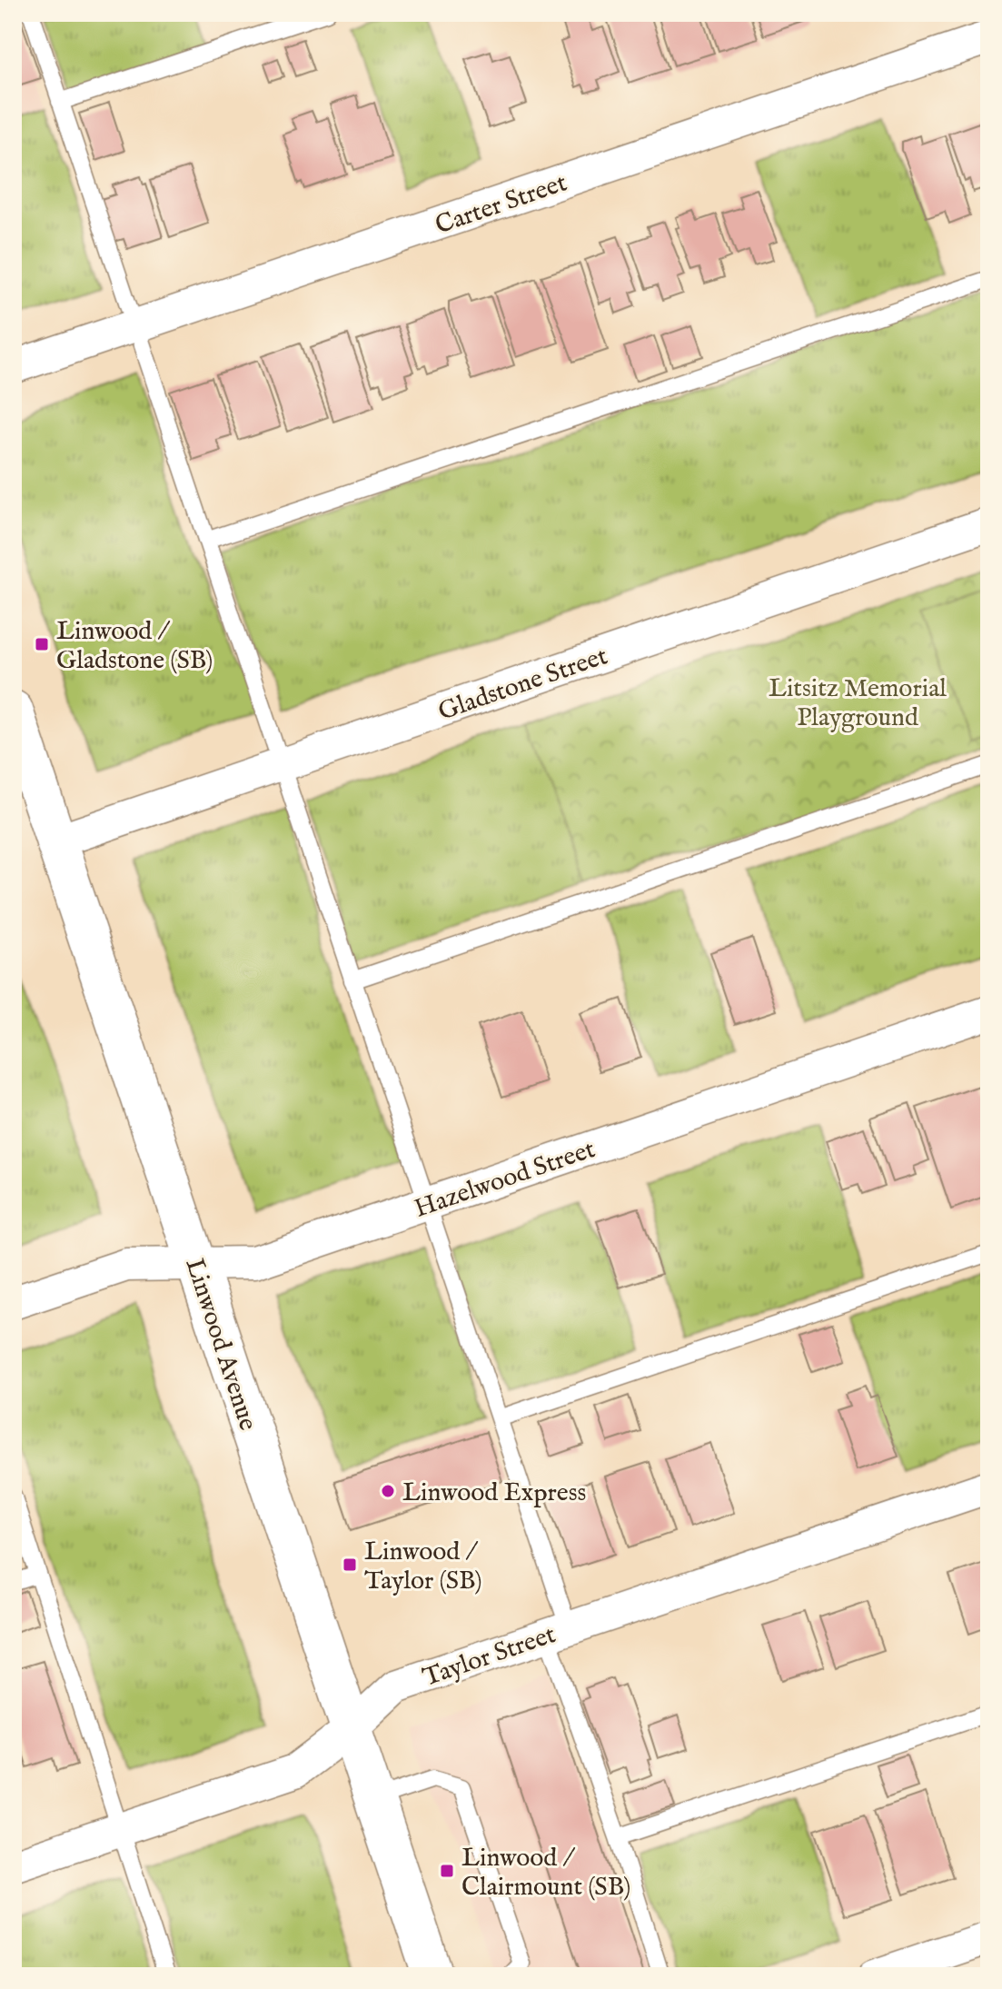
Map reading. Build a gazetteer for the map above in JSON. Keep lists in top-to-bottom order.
{
  "streets": {
    "street": [
      "Carter Street",
      "Gladstone Street",
      "Hazelwood Street",
      "Linwood Avenue",
      "Taylor Street"
    ]
  },
  "crossings": [
    ["Gladstone Street", "Linwood Avenue"],
    ["Hazelwood Street", "Linwood Avenue"],
    ["Linwood Avenue", "Taylor Street"]
  ],
  "parks": ["Litsitz Memorial Playground"],
  "places": {
    "transit": ["Linwood / Gladstone (SB)", "Linwood / Taylor (SB)", "Linwood / Clairmount (SB)"],
    "other": ["Linwood Express"]
  }
}
